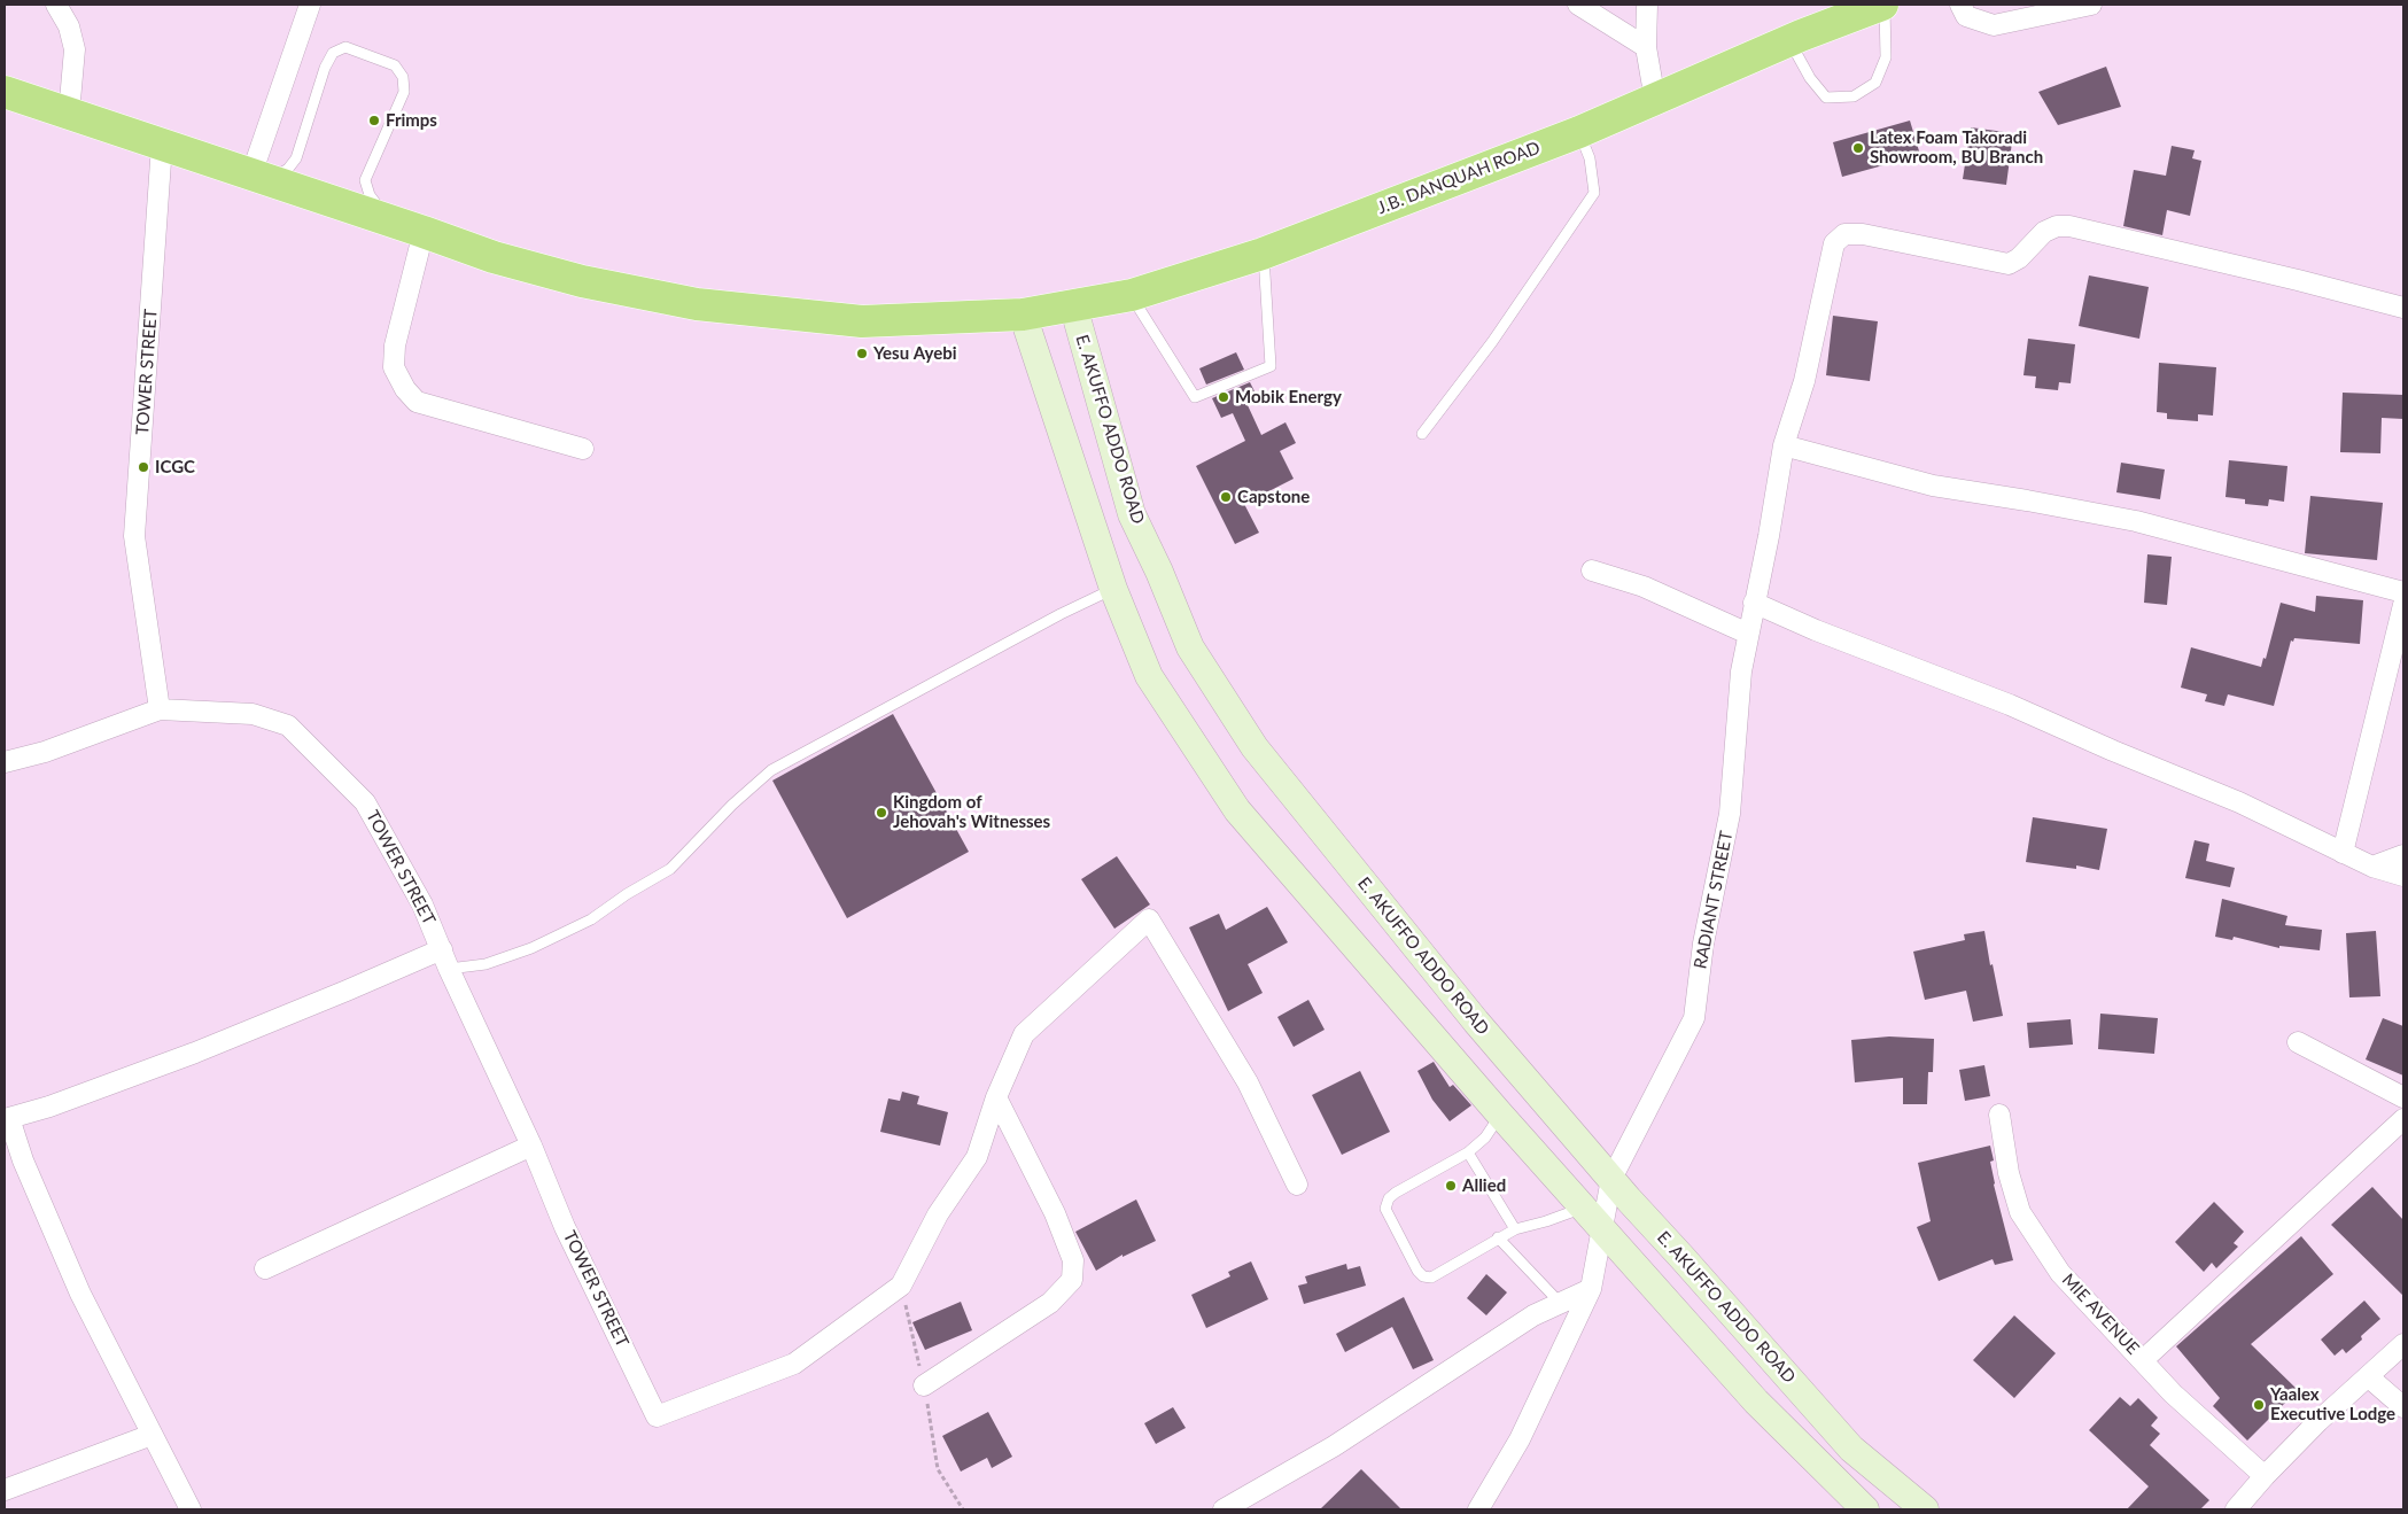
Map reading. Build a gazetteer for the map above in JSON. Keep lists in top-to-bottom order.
{
  "streets": {
    "highway": ["J.B. DANQUAH ROAD"],
    "main road": ["E. AKUFFO ADDO ROAD"],
    "street": ["TOWER STREET", "RADIANT STREET", "MIE AVENUE"]
  },
  "crossings": [
    ["J.B. DANQUAH ROAD", "TOWER STREET"],
    ["J.B. DANQUAH ROAD", "E. AKUFFO ADDO ROAD"],
    ["E. AKUFFO ADDO ROAD", "RADIANT STREET"]
  ],
  "places": [
    "Frimps",
    "Latex Foam Takoradi Showroom, BU Branch",
    "Yesu Ayebi",
    "Mobik Energy",
    "ICGC",
    "Capstone",
    "Kingdom of Jehovah's Witnesses",
    "Allied",
    "Yaalex Executive Lodge"
  ]
}
